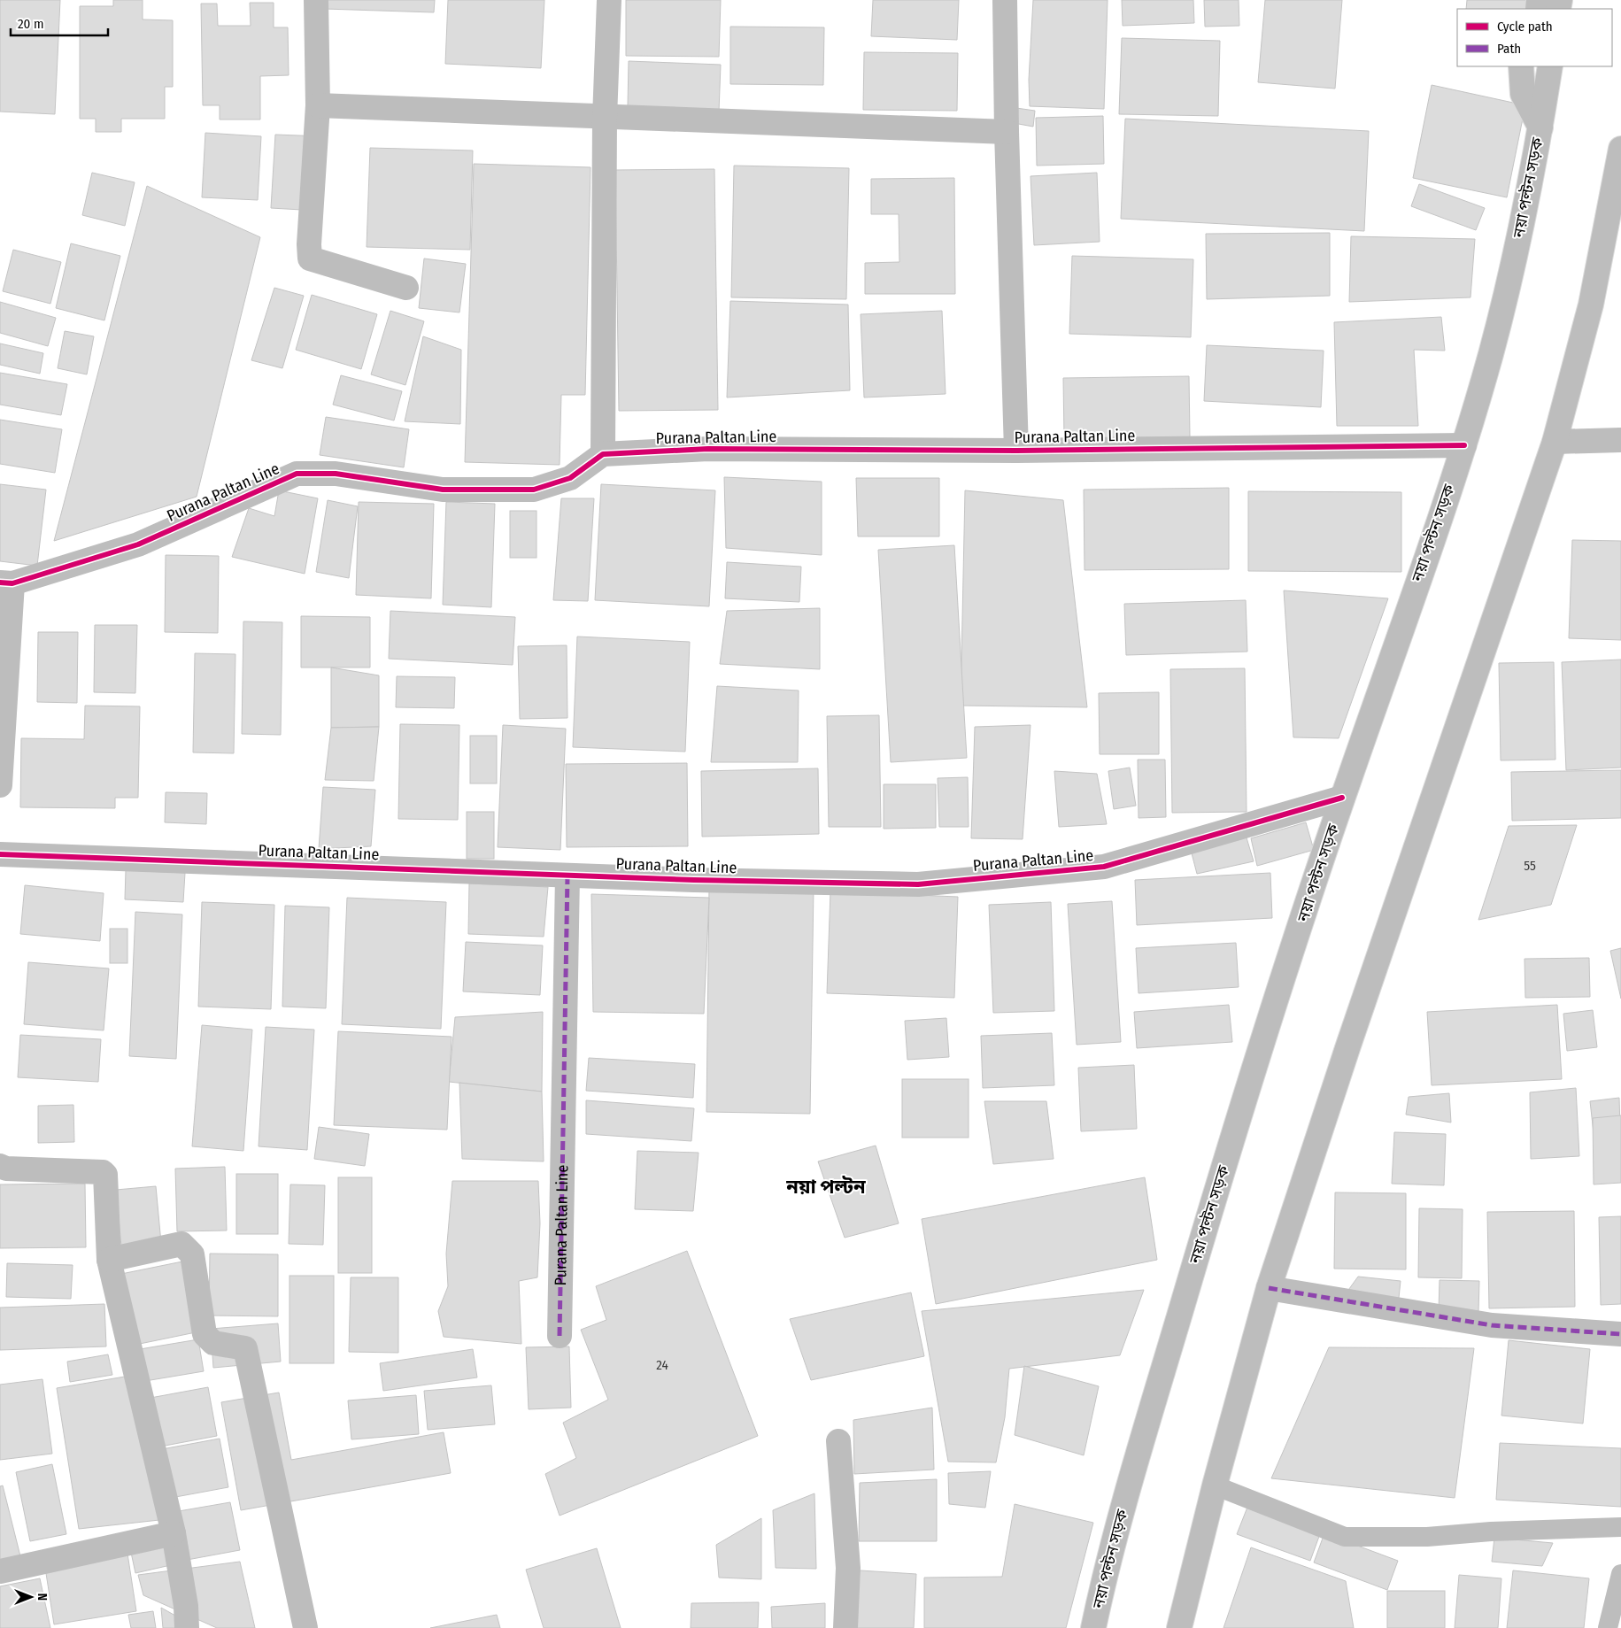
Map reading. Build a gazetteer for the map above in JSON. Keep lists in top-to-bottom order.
{
  "streets": {
    "street": ["নয়া পল্টন সড়ক", "Purana Paltan Line"]
  },
  "crossings": [
    ["নয়া পল্টন সড়ক", "Purana Paltan Line"]
  ],
  "districts": ["নয়া পল্টন"],
  "house_numbers": ["55", "24"],
  "legend": ["Cycle path", "Path"],
  "scale_bar": "20 m",
  "north": "right"
}
